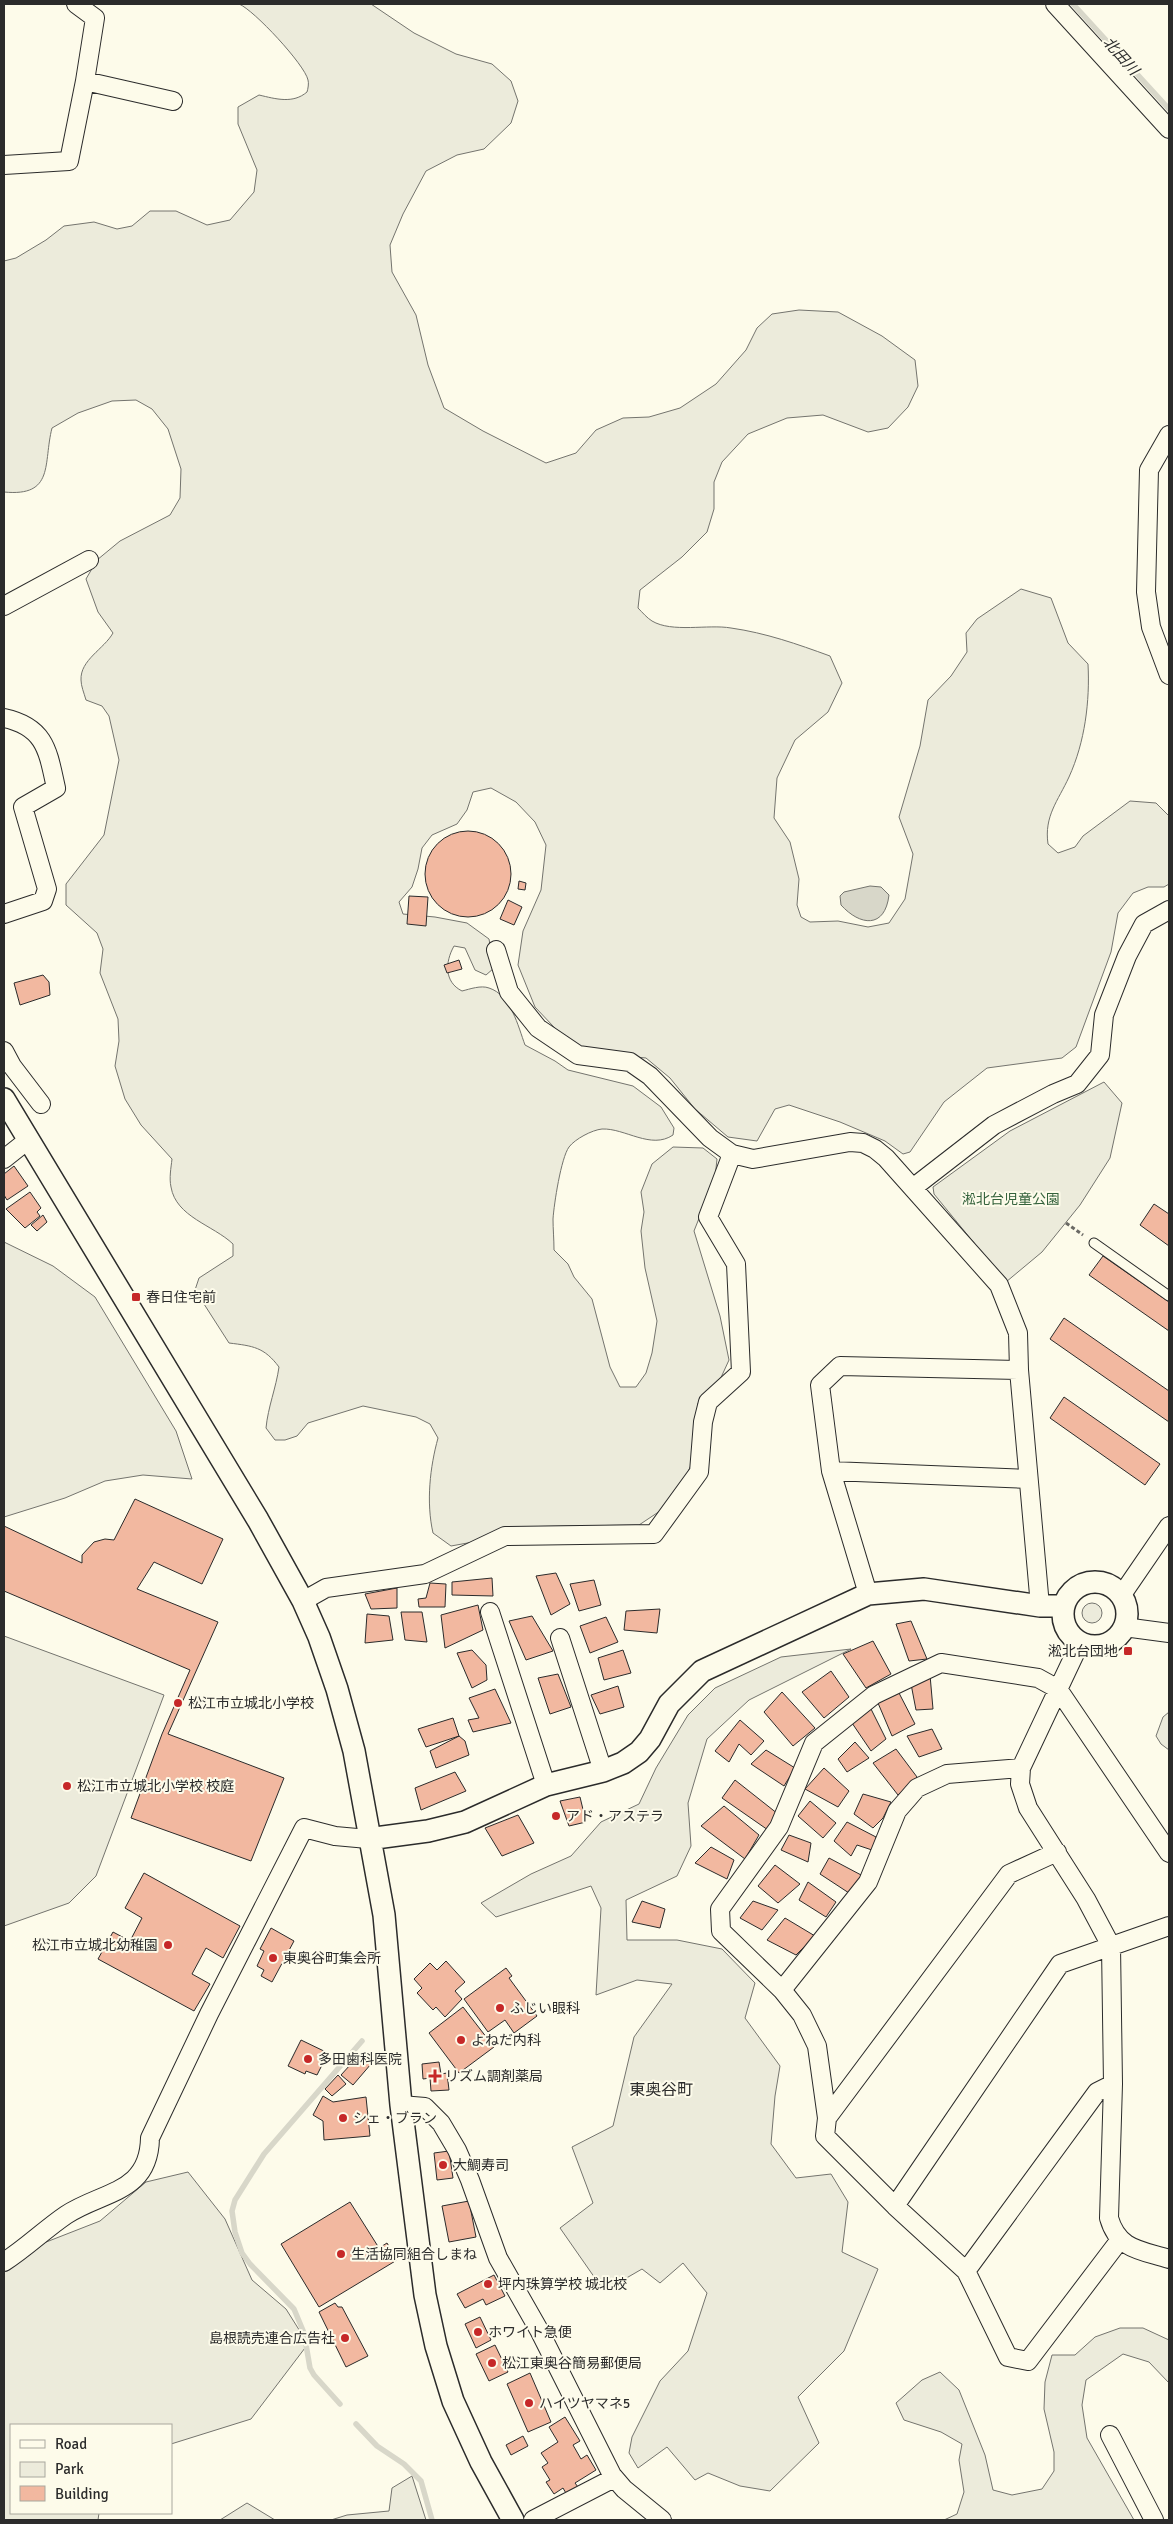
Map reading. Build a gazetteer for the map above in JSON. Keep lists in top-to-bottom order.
{
  "districts": ["東奥谷町"],
  "water": ["北田川"],
  "parks": ["淞北台児童公園"],
  "places": {
    "transit": ["春日住宅前", "淞北台団地"],
    "other": [
      "松江市立城北小学校",
      "松江市立城北小学校 校庭",
      "アド・アステラ",
      "松江市立城北幼稚園",
      "東奥谷町集会所",
      "ふじい眼科",
      "よねだ内科",
      "多田歯科医院",
      "シェ・ブラン",
      "大鯛寿司",
      "生活協同組合しまね",
      "坪内珠算学校 城北校",
      "ホワイト急便",
      "島根読売連合広告社",
      "松江東奥谷簡易郵便局",
      "ハイツヤマネ5"
    ],
    "health": ["リズム調剤薬局"]
  },
  "legend": ["Road", "Park", "Building"]
}
